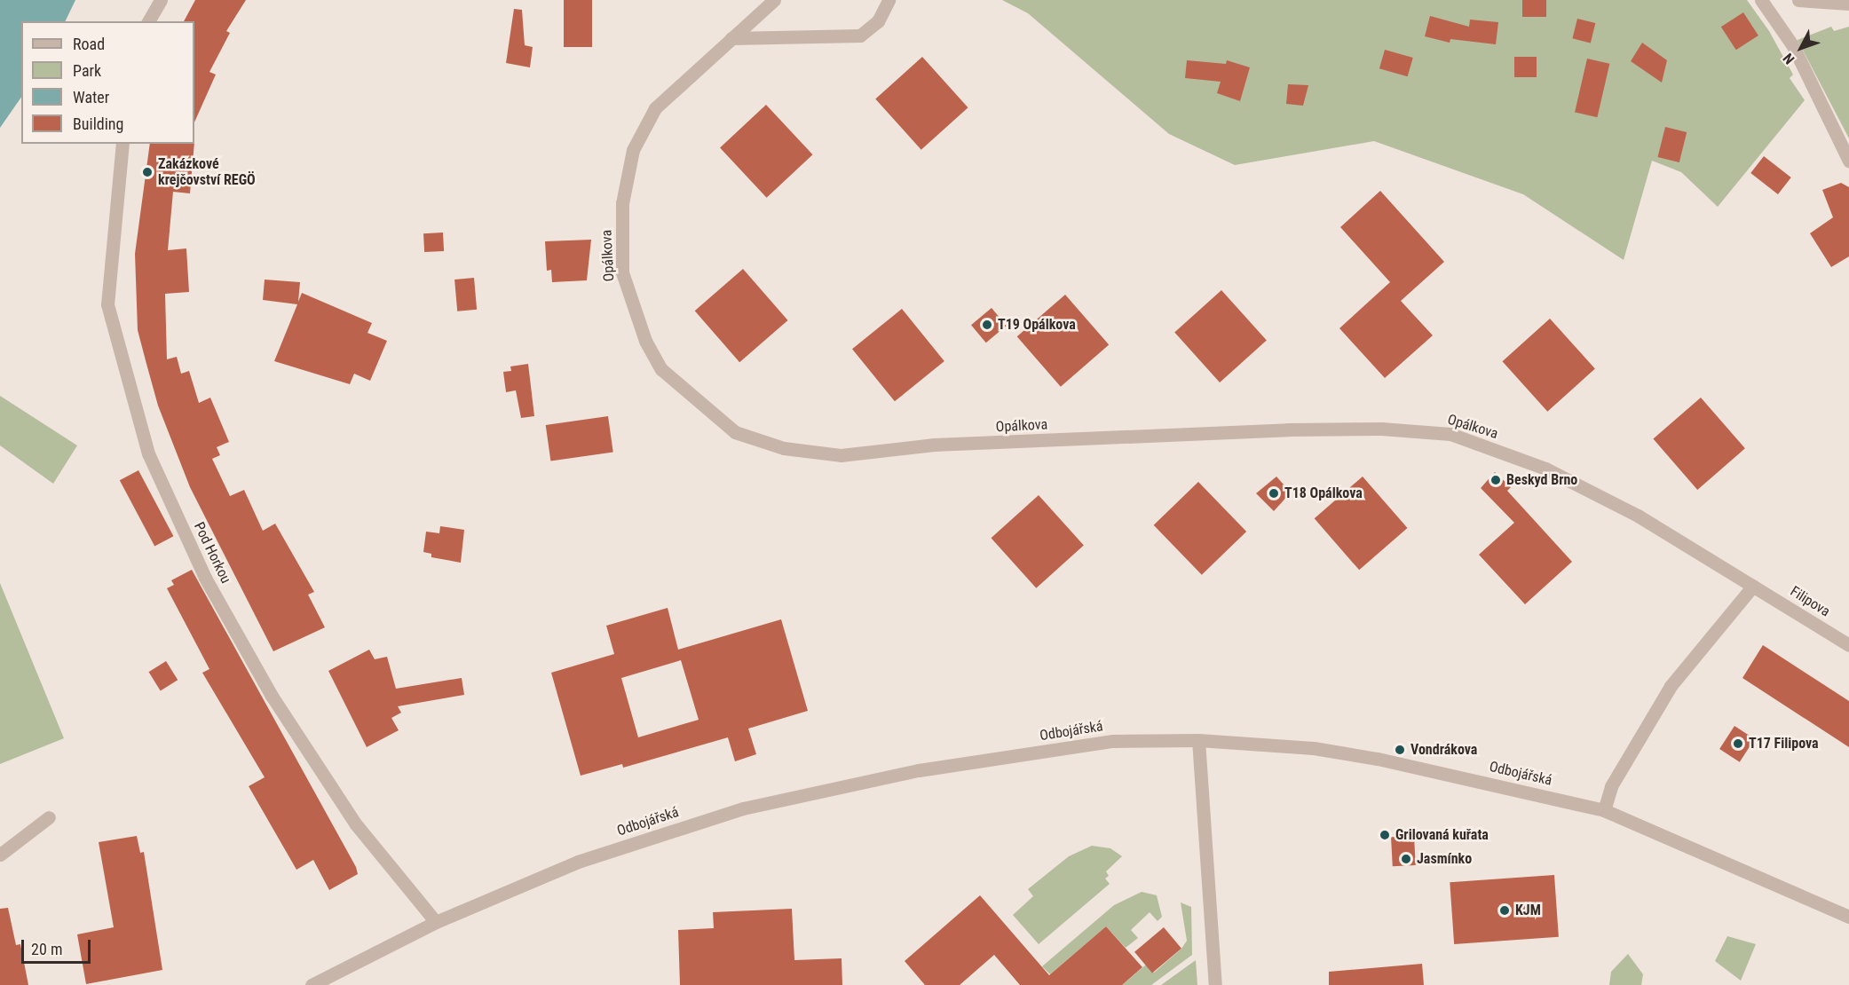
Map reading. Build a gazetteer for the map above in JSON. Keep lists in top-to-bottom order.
{
  "streets": {
    "street": [
      "Opálkova",
      "Pod Horkou",
      "Filipova",
      "Odbojářská"
    ]
  },
  "crossings": [
    ["Opálkova", "Filipova"],
    ["Pod Horkou", "Odbojářská"]
  ],
  "places": [
    "Zakázkové krejčovství REGÖ",
    "T19 Opálkova",
    "Beskyd Brno",
    "T18 Opálkova",
    "T17 Filipova",
    "Vondrákova",
    "Grilovaná kuřata",
    "Jasmínko",
    "KJM"
  ],
  "legend": [
    "Road",
    "Park",
    "Water",
    "Building"
  ],
  "scale_bar": "20 m",
  "north": "bottom left"
}
